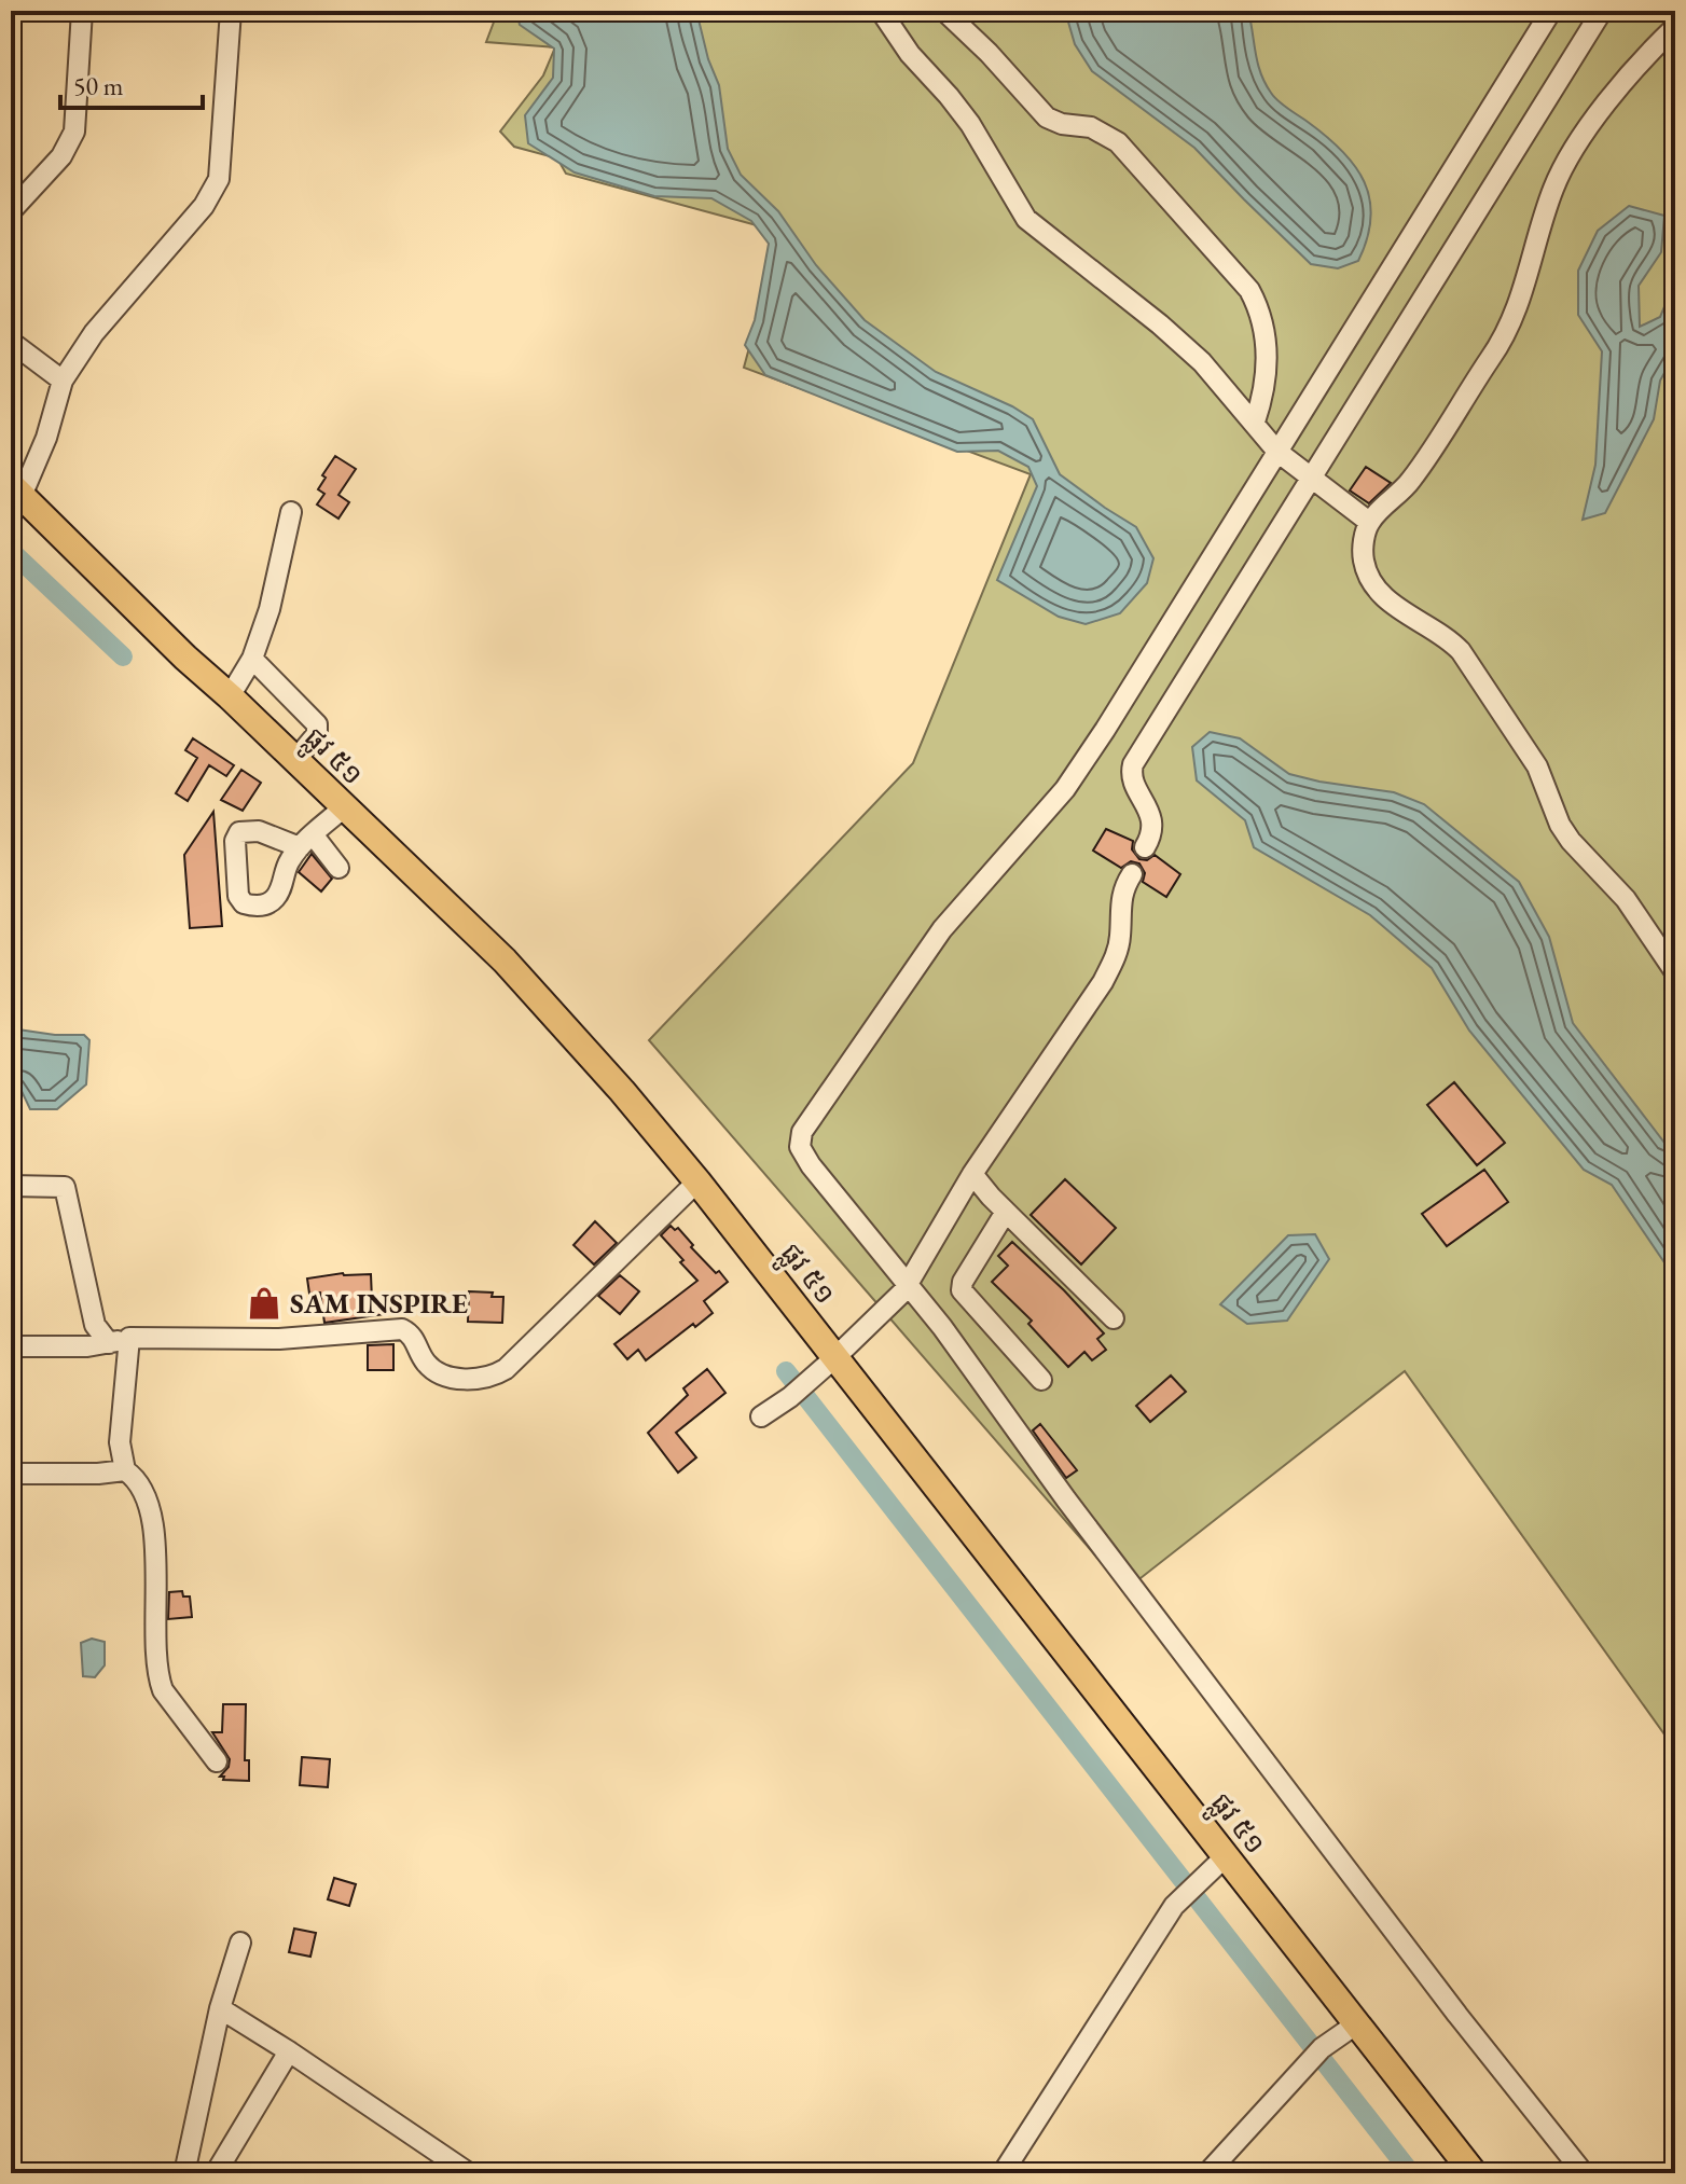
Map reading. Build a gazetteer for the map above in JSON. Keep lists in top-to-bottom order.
{
  "streets": {
    "main road": ["ផ្លូវ ៥១"]
  },
  "places": {
    "shop": ["SAM INSPIRE"]
  },
  "scale_bar": "50 m"
}
